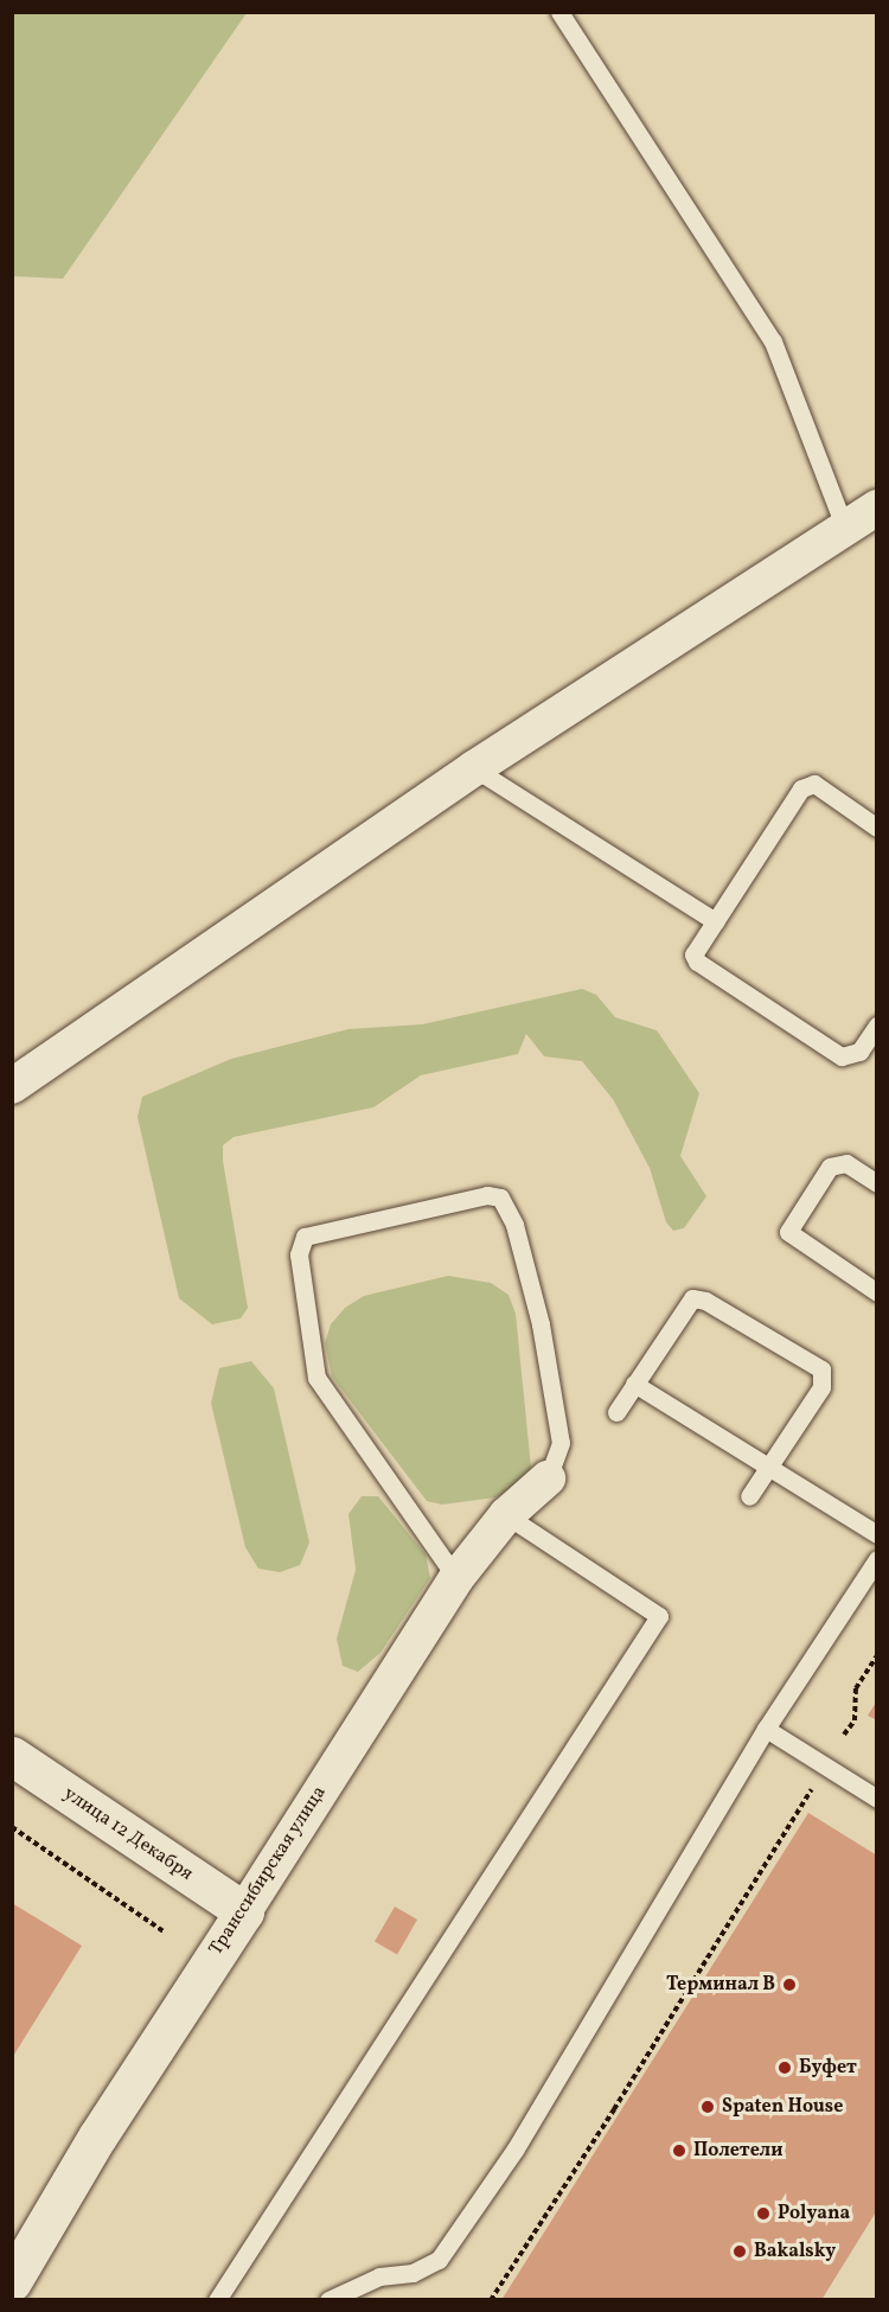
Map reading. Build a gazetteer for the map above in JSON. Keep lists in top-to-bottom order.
{
  "streets": {
    "main road": ["улица 12 Декабря", "Транссибирская улица"]
  },
  "crossings": [
    ["улица 12 Декабря", "Транссибирская улица"]
  ],
  "places": [
    "Терминал B",
    "Буфет",
    "Spaten House",
    "Полетели",
    "Polyana",
    "Bakalsky"
  ]
}
